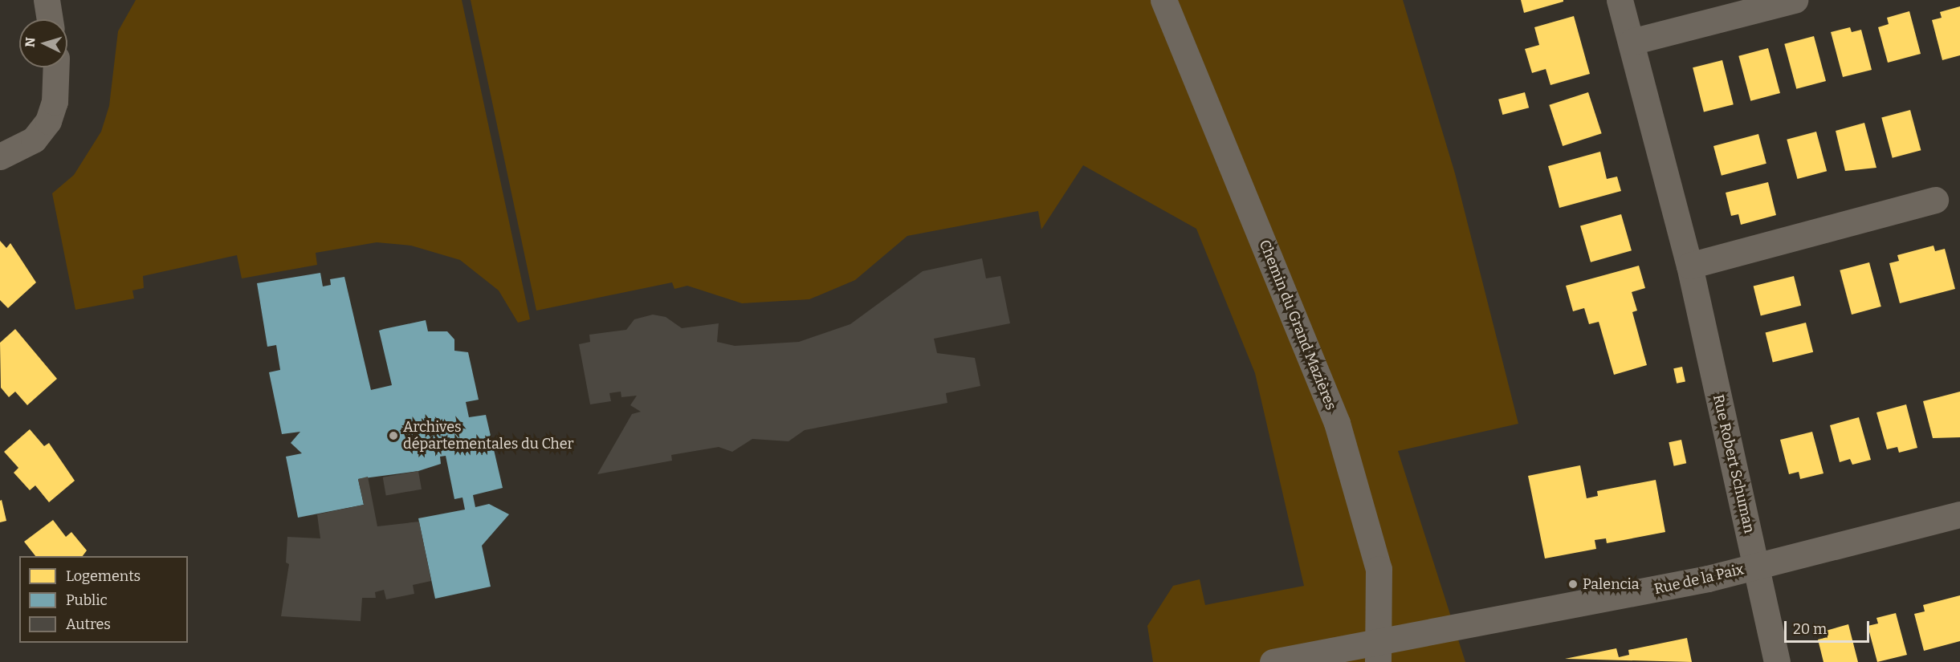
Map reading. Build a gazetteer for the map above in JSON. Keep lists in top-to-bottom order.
{
  "streets": {
    "street": ["Chemin du Grand Mazières", "Rue Robert Schuman", "Rue de la Paix"]
  },
  "crossings": [
    ["Chemin du Grand Mazières", "Rue de la Paix"],
    ["Rue Robert Schuman", "Rue de la Paix"]
  ],
  "places": ["Archives départementales du Cher", "Palencia"],
  "legend": ["Logements", "Public", "Autres"],
  "scale_bar": "20 m",
  "north": "left"
}
